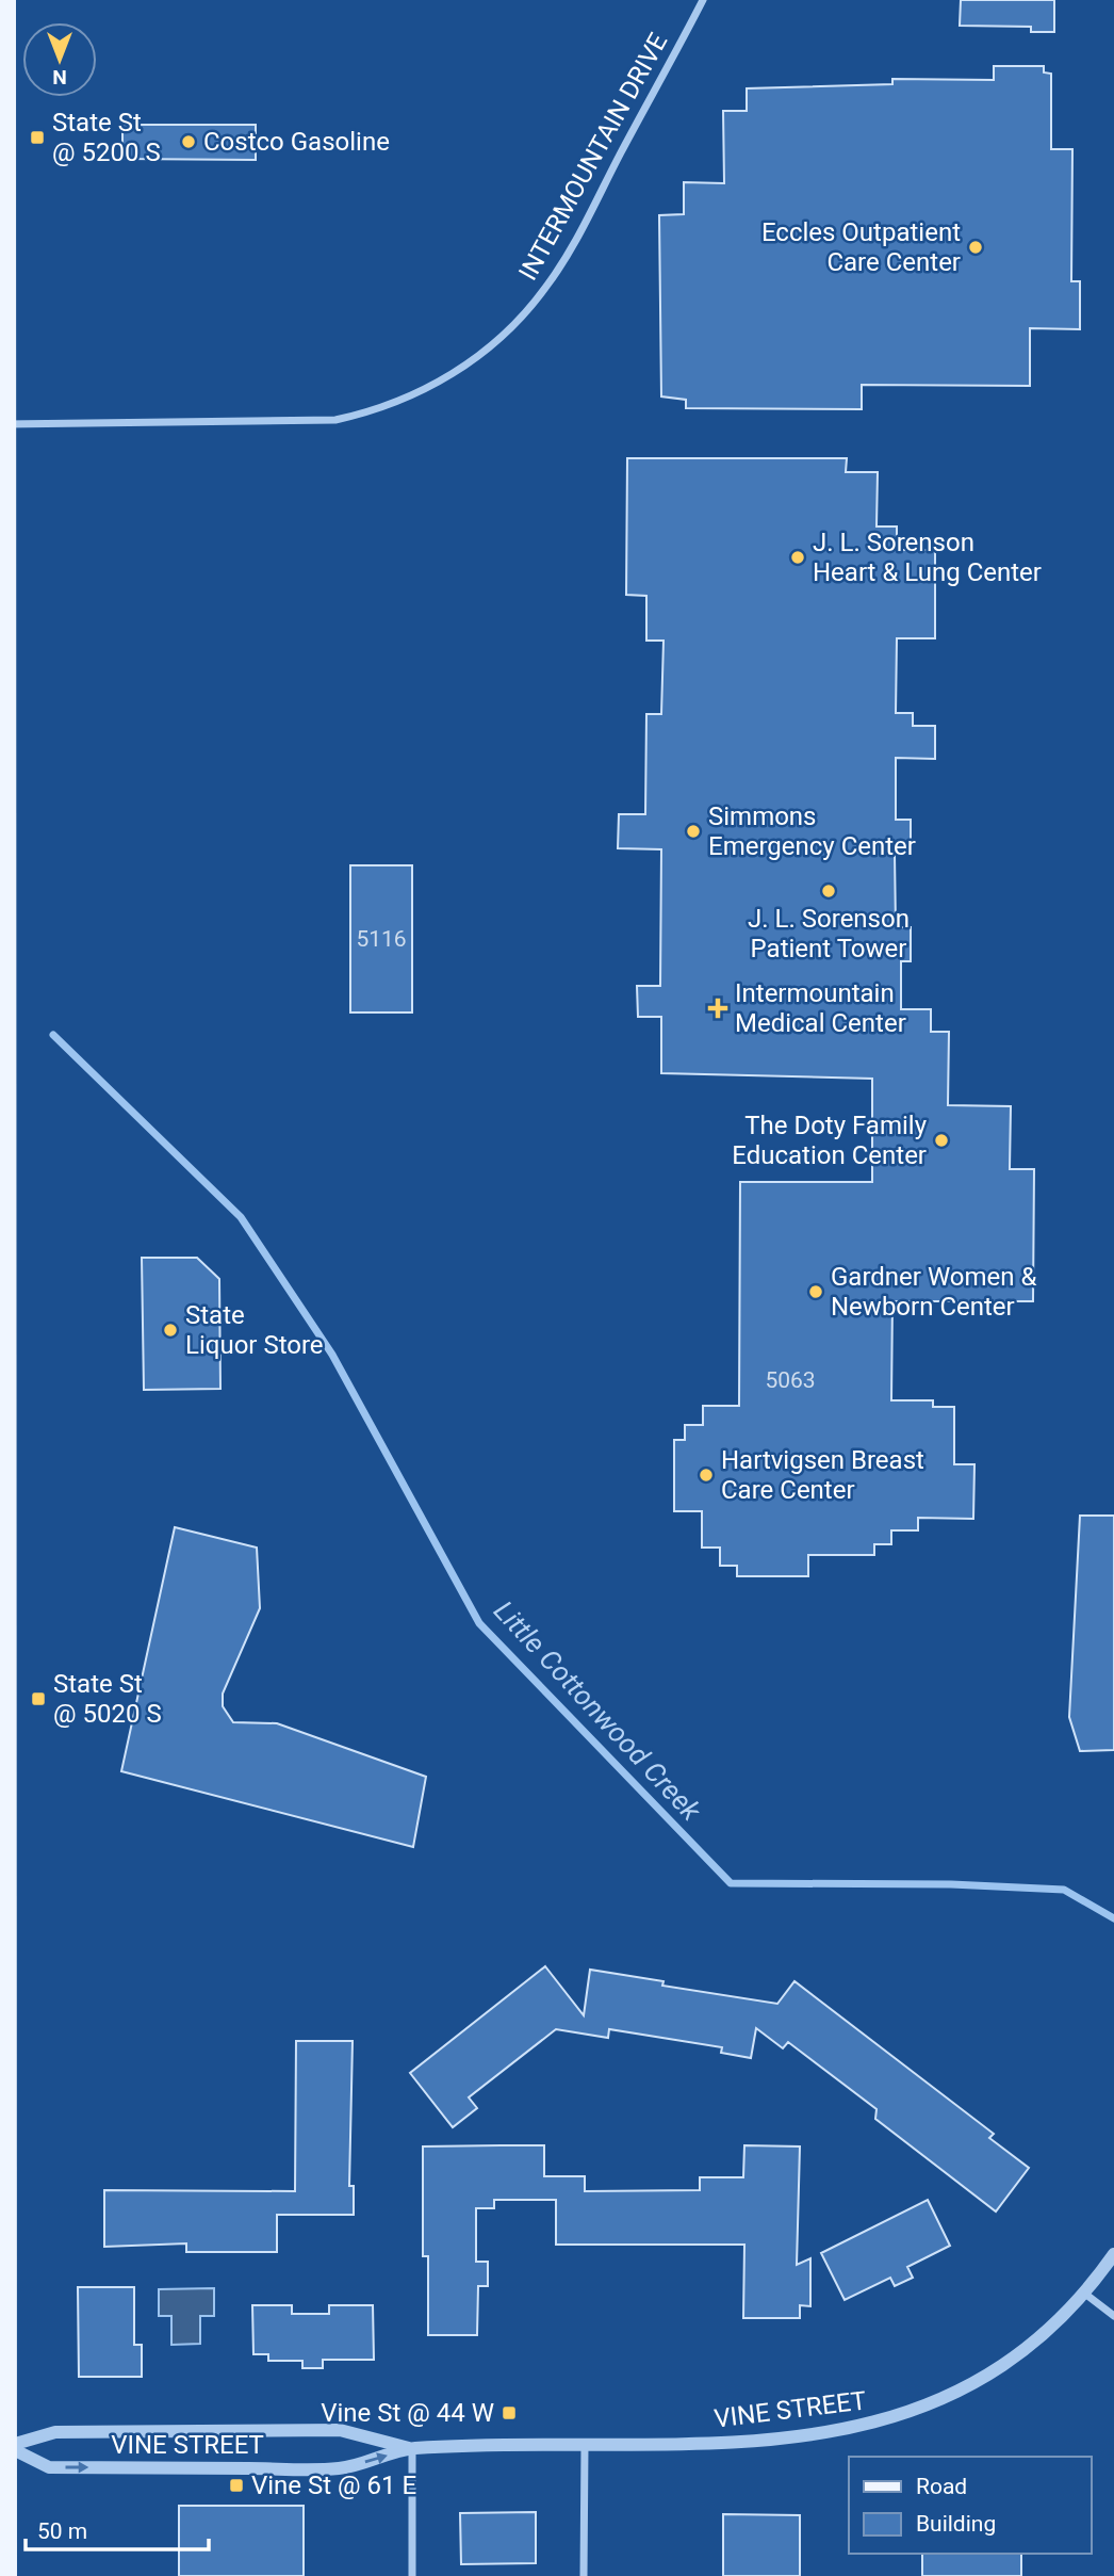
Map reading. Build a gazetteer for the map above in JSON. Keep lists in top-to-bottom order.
{
  "streets": {
    "street": ["INTERMOUNTAIN DRIVE", "VINE STREET"]
  },
  "water": ["Little Cottonwood Creek"],
  "places": {
    "transit": [
      "State St @ 5200 S",
      "State St @ 5020 S",
      "Vine St @ 44 W",
      "Vine St @ 61 E"
    ],
    "other": [
      "Costco Gasoline",
      "Eccles Outpatient Care Center",
      "J. L. Sorenson Heart & Lung Center",
      "Simmons Emergency Center",
      "J. L. Sorenson Patient Tower",
      "The Doty Family Education Center",
      "Gardner Women & Newborn Center",
      "State Liquor Store",
      "Hartvigsen Breast Care Center"
    ],
    "health": ["Intermountain Medical Center"]
  },
  "house_numbers": ["5116", "5063"],
  "legend": ["Road", "Building"],
  "scale_bar": "50 m",
  "north": "bottom"
}
